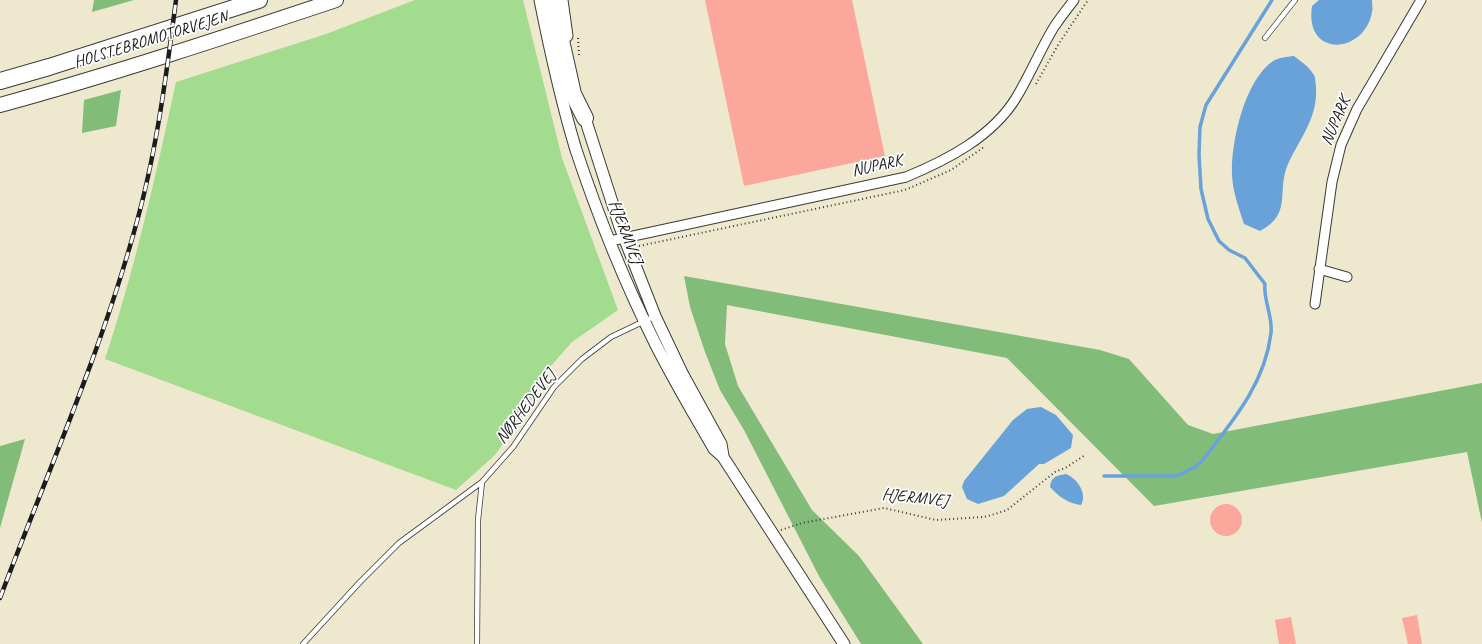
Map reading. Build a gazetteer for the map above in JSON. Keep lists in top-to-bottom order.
{
  "streets": {
    "highway": ["HOLSTEBROMOTORVEJEN"],
    "street": ["NUPARK", "HJERMVEJ"],
    "lane": ["NØRHEDEVEJ"]
  },
  "crossings": [
    ["NUPARK", "HJERMVEJ"],
    ["HJERMVEJ", "NØRHEDEVEJ"]
  ]
}
